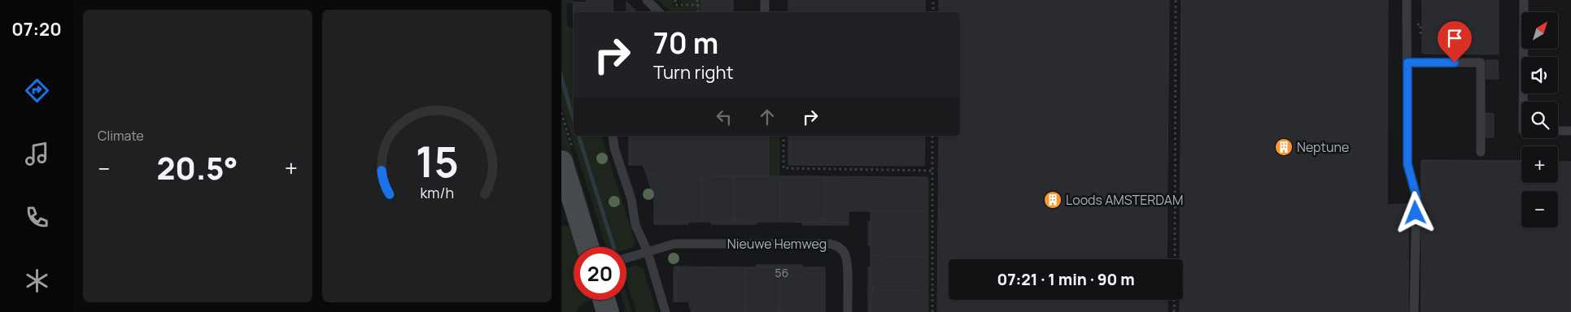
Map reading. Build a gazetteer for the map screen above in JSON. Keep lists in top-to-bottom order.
{
  "streets": {
    "lane": ["Nieuwe Hemweg"]
  },
  "places": {
    "building": ["Neptune", "Loods AMSTERDAM"]
  },
  "house_numbers": ["56"],
  "north": "top right",
  "page": {
    "tabs": "07:20",
    "tile": "Climate",
    "map_buttons": ["+", "−"],
    "turn": ["70 m", "Turn right"],
    "heat": ["−", "20.5°", "+"],
    "limit": "20",
    "trip": "07:21 · 1 min · 90 m",
    "gauge": ["15", "km/h"]
  }
}
